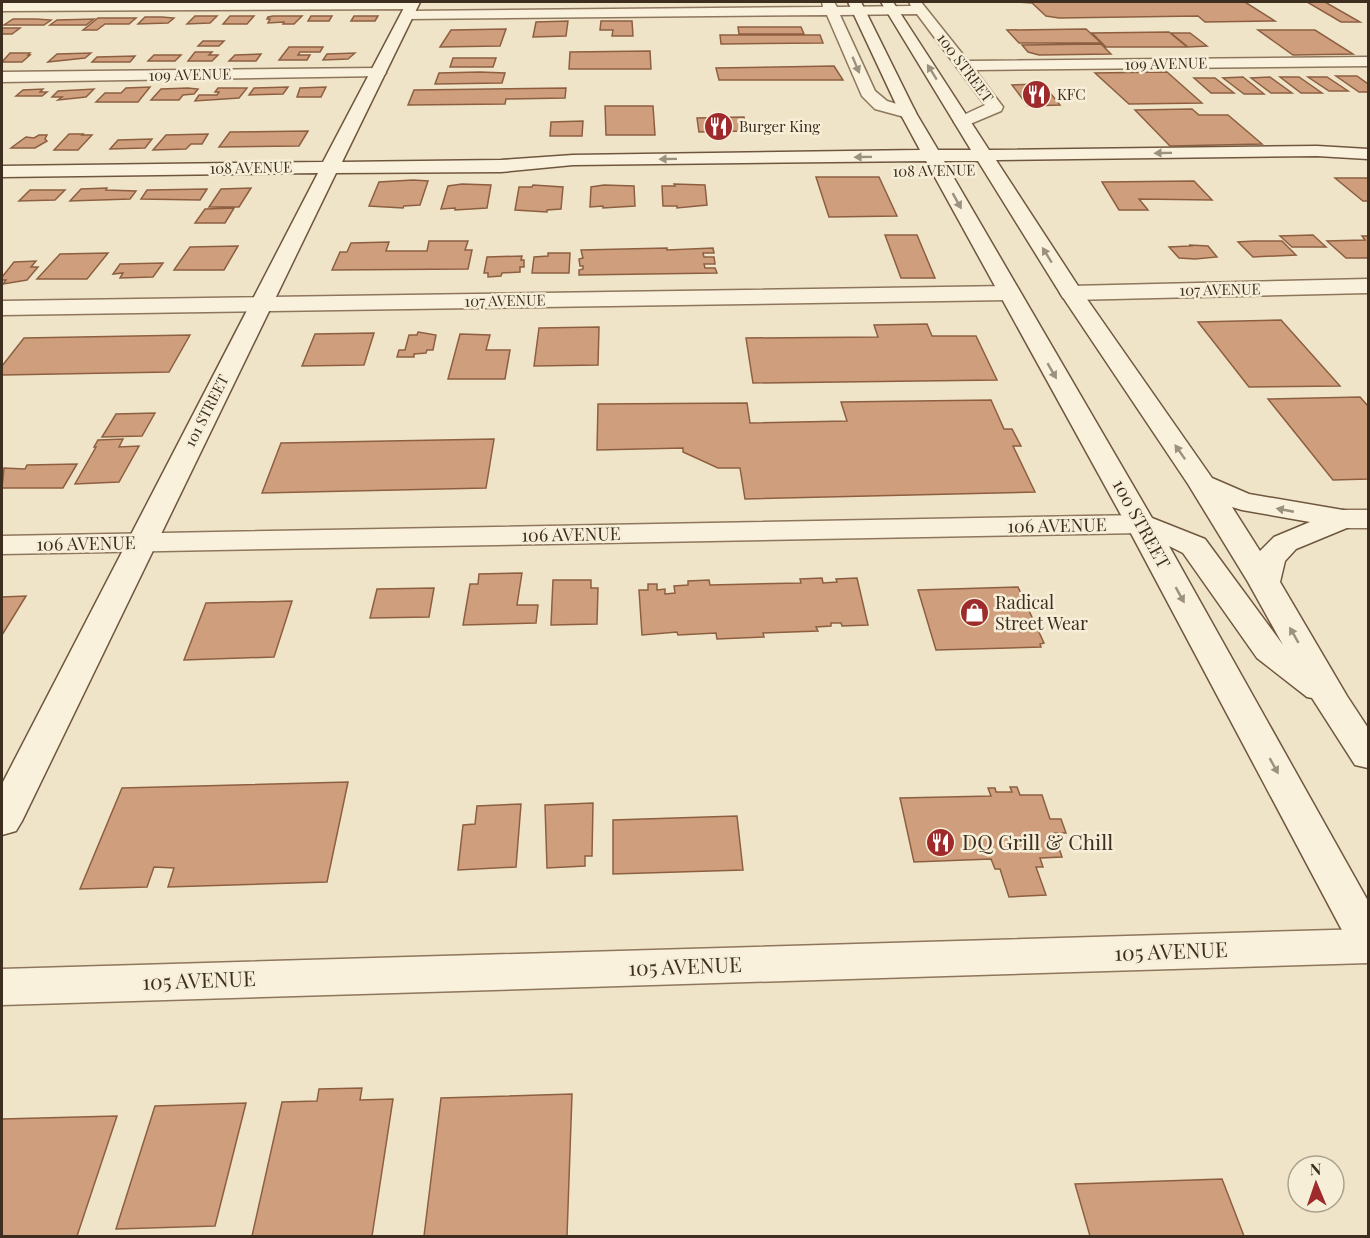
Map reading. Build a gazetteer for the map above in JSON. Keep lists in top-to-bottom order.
{
  "streets": {
    "street": [
      "109 AVENUE",
      "100 STREET",
      "108 AVENUE",
      "107 AVENUE",
      "101 STREET",
      "106 AVENUE",
      "105 AVENUE"
    ]
  },
  "crossings": [
    ["109 AVENUE", "100 STREET"],
    ["109 AVENUE", "101 STREET"],
    ["100 STREET", "108 AVENUE"],
    ["100 STREET", "107 AVENUE"],
    ["100 STREET", "106 AVENUE"],
    ["108 AVENUE", "101 STREET"],
    ["107 AVENUE", "101 STREET"],
    ["101 STREET", "106 AVENUE"]
  ],
  "places": {
    "restaurant": ["KFC", "Burger King", "DQ Grill & Chill"],
    "shop": ["Radical Street Wear"]
  },
  "north": "top"
}
